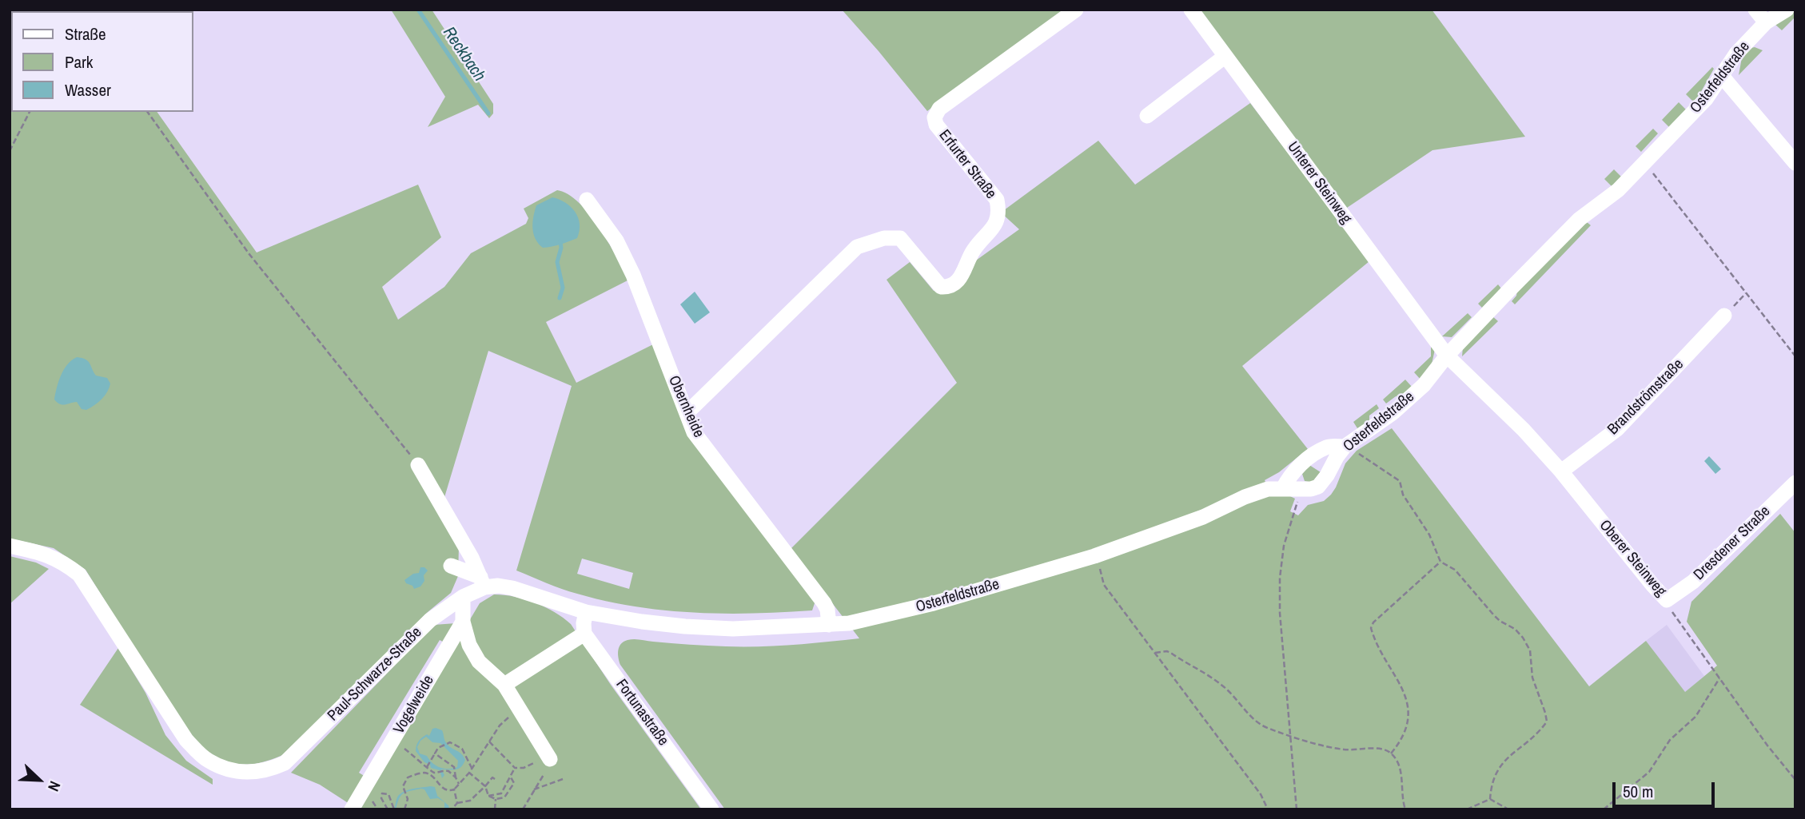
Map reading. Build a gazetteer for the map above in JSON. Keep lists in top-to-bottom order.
{
  "streets": {
    "street": [
      "Osterfeldstraße",
      "Erfurter Straße",
      "Unterer Steinweg",
      "Brandströmstraße",
      "Obernheide",
      "Dresdener Straße",
      "Oberer Steinweg",
      "Paul-Schwarze-Straße",
      "Vogelweide",
      "Fortunastraße"
    ]
  },
  "crossings": [
    ["Osterfeldstraße", "Unterer Steinweg"],
    ["Osterfeldstraße", "Oberer Steinweg"],
    ["Osterfeldstraße", "Paul-Schwarze-Straße"],
    ["Erfurter Straße", "Obernheide"],
    ["Unterer Steinweg", "Oberer Steinweg"],
    ["Brandströmstraße", "Oberer Steinweg"],
    ["Obernheide", "Paul-Schwarze-Straße"],
    ["Dresdener Straße", "Oberer Steinweg"]
  ],
  "water": ["Reckbach"],
  "legend": ["Straße", "Park", "Wasser"],
  "scale_bar": "50 m",
  "north": "bottom right"
}
